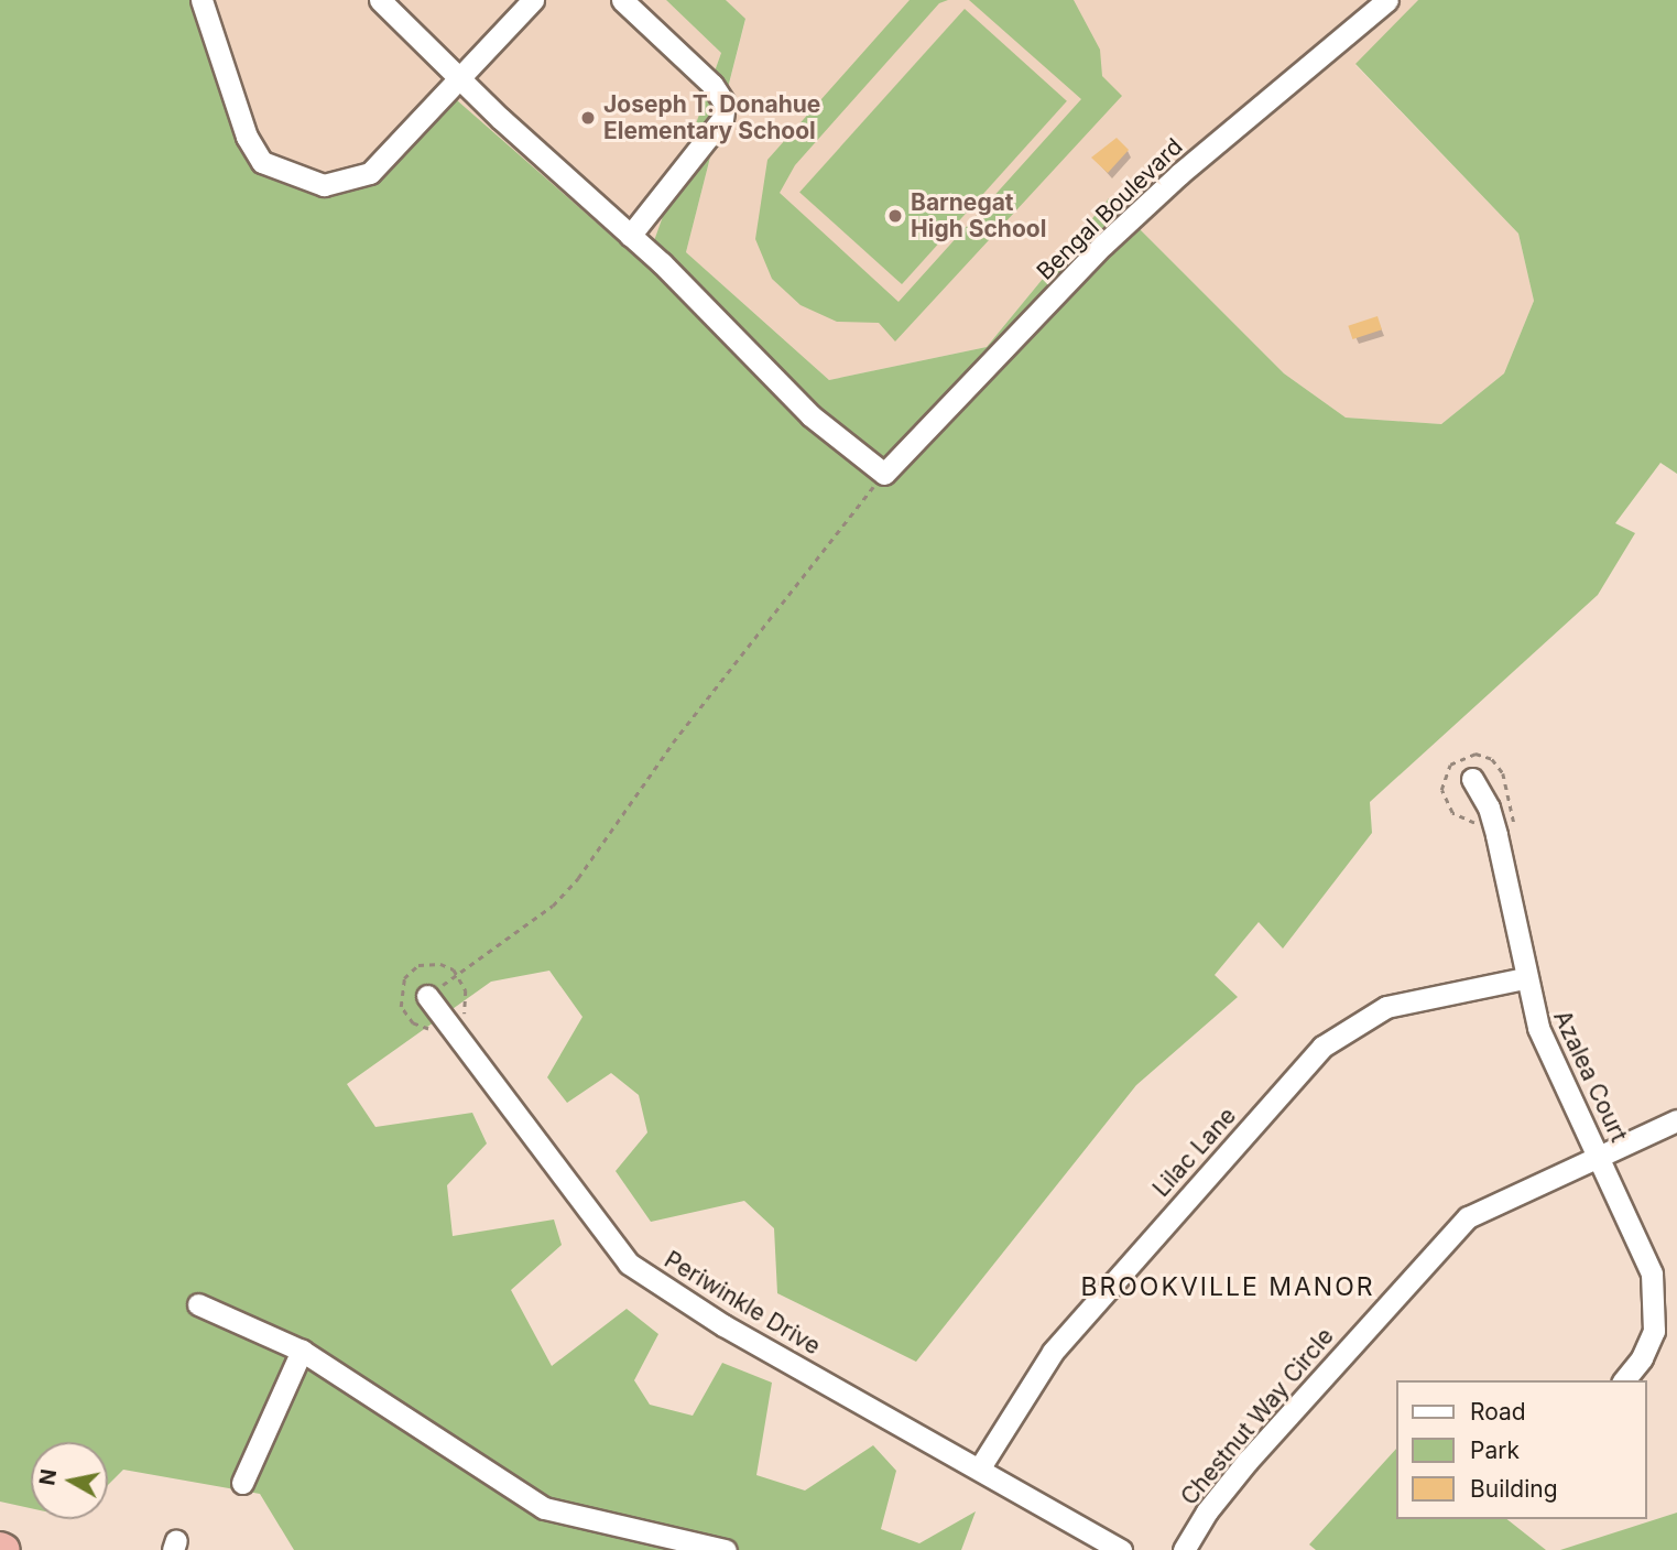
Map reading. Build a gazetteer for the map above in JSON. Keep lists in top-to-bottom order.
{
  "streets": {
    "street": [
      "Bengal Boulevard",
      "Azalea Court",
      "Lilac Lane",
      "Periwinkle Drive",
      "Chestnut Way Circle"
    ]
  },
  "crossings": [
    ["Azalea Court", "Lilac Lane"],
    ["Azalea Court", "Chestnut Way Circle"],
    ["Lilac Lane", "Periwinkle Drive"]
  ],
  "districts": ["BROOKVILLE MANOR"],
  "places": ["Joseph T. Donahue Elementary School", "Barnegat High School"],
  "legend": ["Road", "Park", "Building"],
  "north": "left"
}
